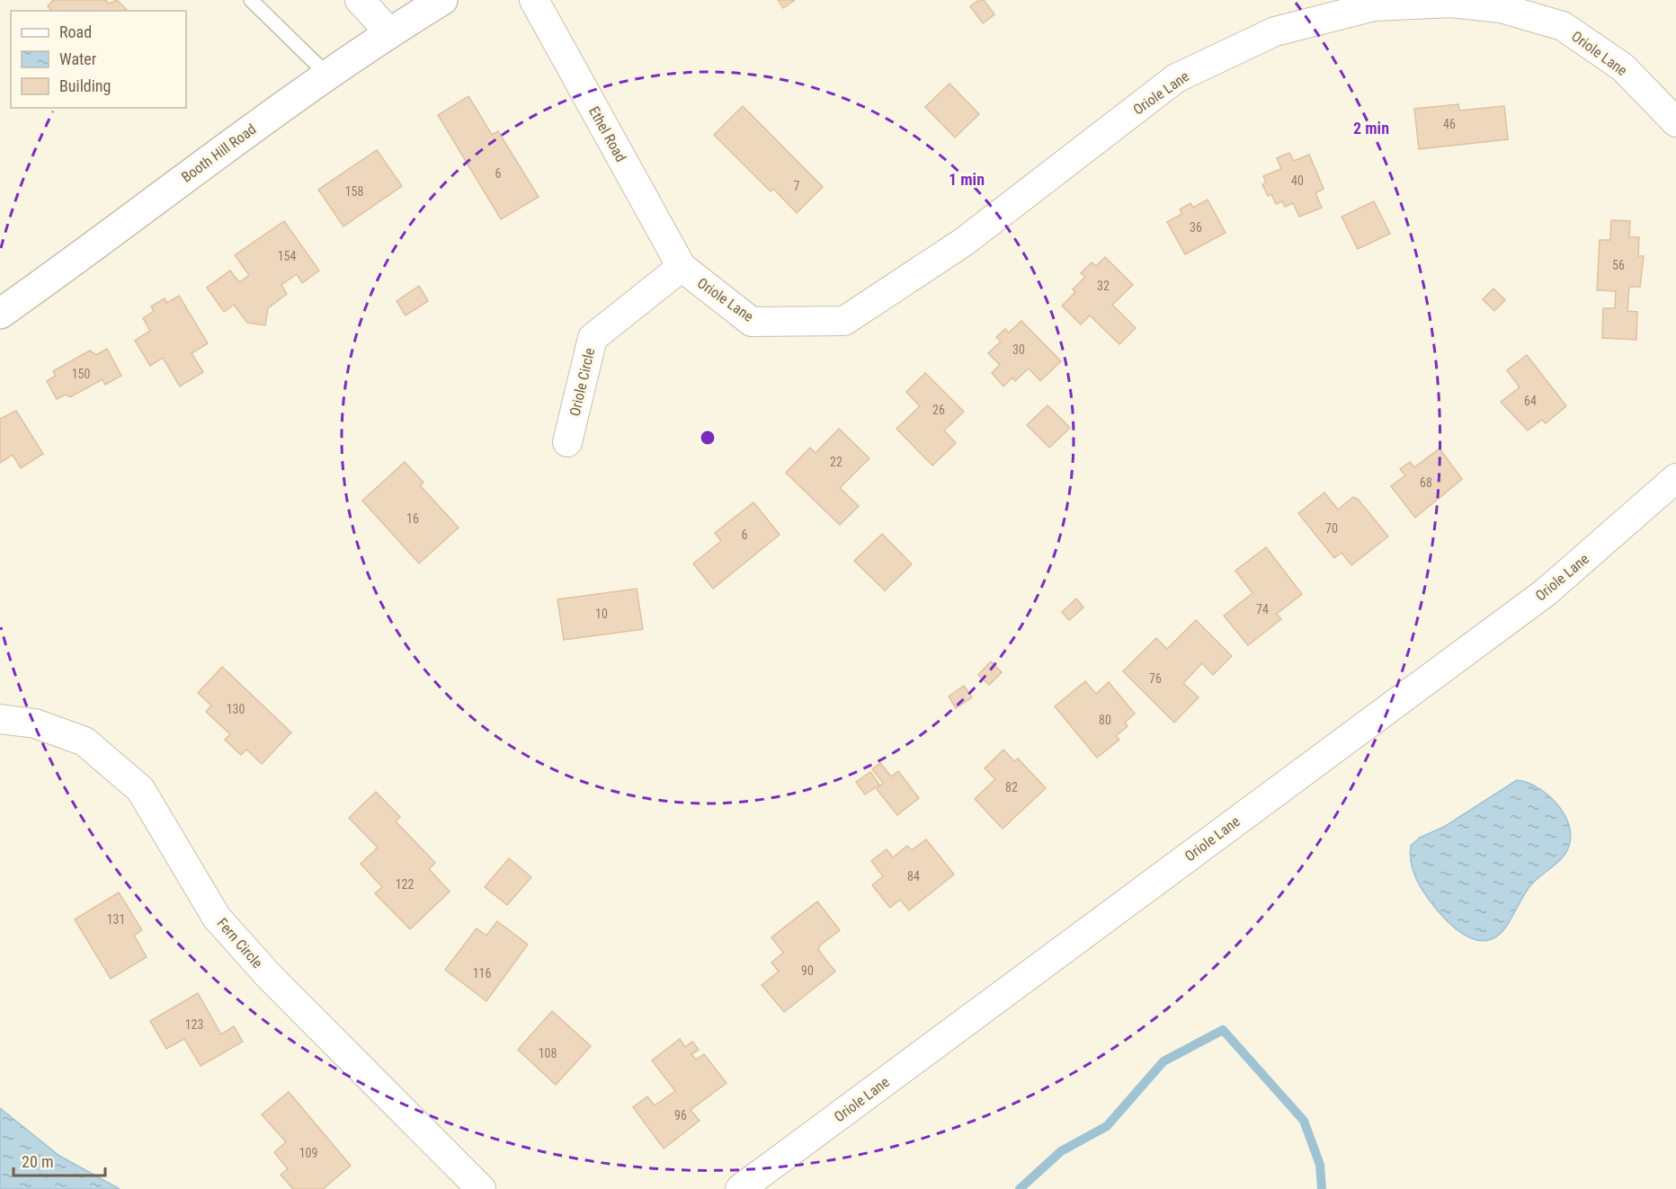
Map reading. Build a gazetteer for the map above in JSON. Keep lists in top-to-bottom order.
{
  "streets": {
    "street": [
      "Oriole Lane",
      "Ethel Road",
      "Booth Hill Road",
      "Oriole Circle",
      "Fern Circle"
    ]
  },
  "crossings": [
    ["Oriole Lane", "Ethel Road"],
    ["Oriole Lane", "Oriole Circle"],
    ["Ethel Road", "Oriole Circle"]
  ],
  "house_numbers": [
    "46",
    "6",
    "40",
    "7",
    "158",
    "36",
    "154",
    "56",
    "32",
    "30",
    "150",
    "64",
    "26",
    "22",
    "68",
    "16",
    "70",
    "6",
    "74",
    "10",
    "76",
    "130",
    "80",
    "82",
    "84",
    "122",
    "131",
    "90",
    "116",
    "123",
    "108",
    "96",
    "109"
  ],
  "legend": ["Road", "Water", "Building"],
  "scale_bar": "20 m",
  "rings": ["2 min", "1 min"]
}
